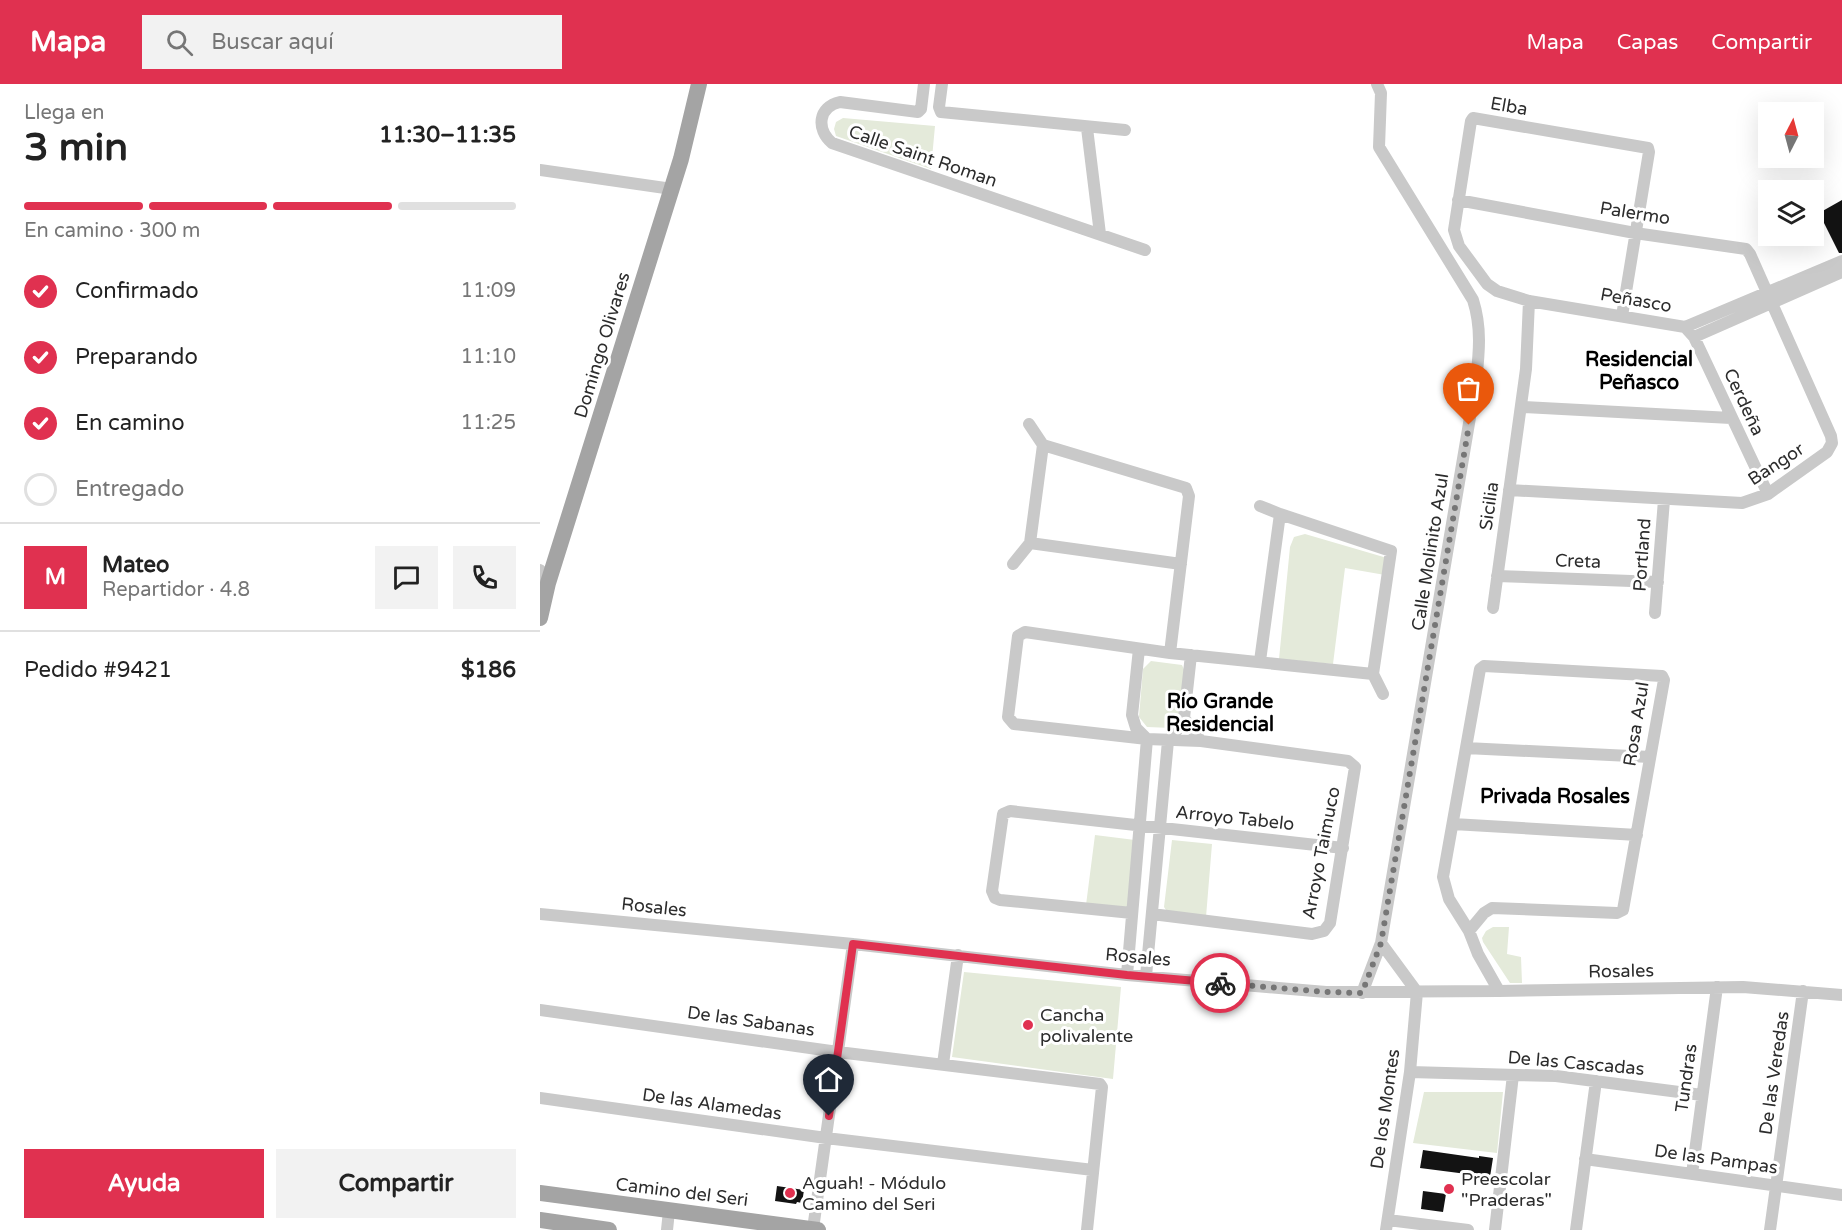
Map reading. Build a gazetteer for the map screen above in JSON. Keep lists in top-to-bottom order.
{
  "streets": {
    "main road": ["Domingo Olivares", "Camino del Seri"],
    "street": [
      "Elba",
      "Calle Saint Roman",
      "Palermo",
      "Peñasco",
      "Cerdeña",
      "Bangor",
      "Sicilia",
      "Calle Molinito Azul",
      "Portland",
      "Creta",
      "Rosa Azul",
      "Arroyo Tabelo",
      "Arroyo Taimuco",
      "Rosales",
      "De las Sabanas",
      "De las Cascadas",
      "De las Veredas",
      "Tundras",
      "De las Alamedas",
      "De los Montes",
      "De las Pampas"
    ]
  },
  "crossings": [
    ["Elba", "Palermo"],
    ["Elba", "Peñasco"],
    ["Palermo", "Peñasco"],
    ["Palermo", "Bangor"],
    ["Peñasco", "Cerdeña"],
    ["Peñasco", "Bangor"],
    ["Peñasco", "Sicilia"],
    ["Cerdeña", "Bangor"],
    ["Bangor", "Sicilia"],
    ["Bangor", "Portland"],
    ["Sicilia", "Creta"],
    ["Calle Molinito Azul", "Rosales"],
    ["Portland", "Creta"],
    ["Arroyo Tabelo", "Arroyo Taimuco"],
    ["Rosales", "De las Veredas"],
    ["Rosales", "Tundras"],
    ["Rosales", "De los Montes"],
    ["De las Sabanas", "De las Alamedas"],
    ["De las Cascadas", "Tundras"],
    ["De las Cascadas", "De los Montes"],
    ["De las Veredas", "De las Pampas"],
    ["Tundras", "De las Pampas"]
  ],
  "districts": ["Residencial Peñasco", "Río Grande Residencial", "Privada Rosales"],
  "places": ["Cancha polivalente", "Preescolar \"Praderas\"", "Aguah! - Módulo Camino del Seri"],
  "north": "top",
  "page": {
    "header": "Mapa",
    "search": "Buscar aquí",
    "nav": ["Mapa", "Capas", "Compartir"],
    "heading": ["3 min", "Llega en", "11:30–11:35"],
    "panel": [
      "Mateo",
      "Repartidor · 4.8",
      "Pedido #9421",
      "$186"
    ],
    "bar": "En camino · 300 m",
    "list": [
      ["Confirmado", "11:09"],
      ["Preparando", "11:10"],
      ["En camino", "11:25"],
      "Entregado"
    ],
    "round": "M",
    "buttons": ["Ayuda", "Compartir"]
  }
}
